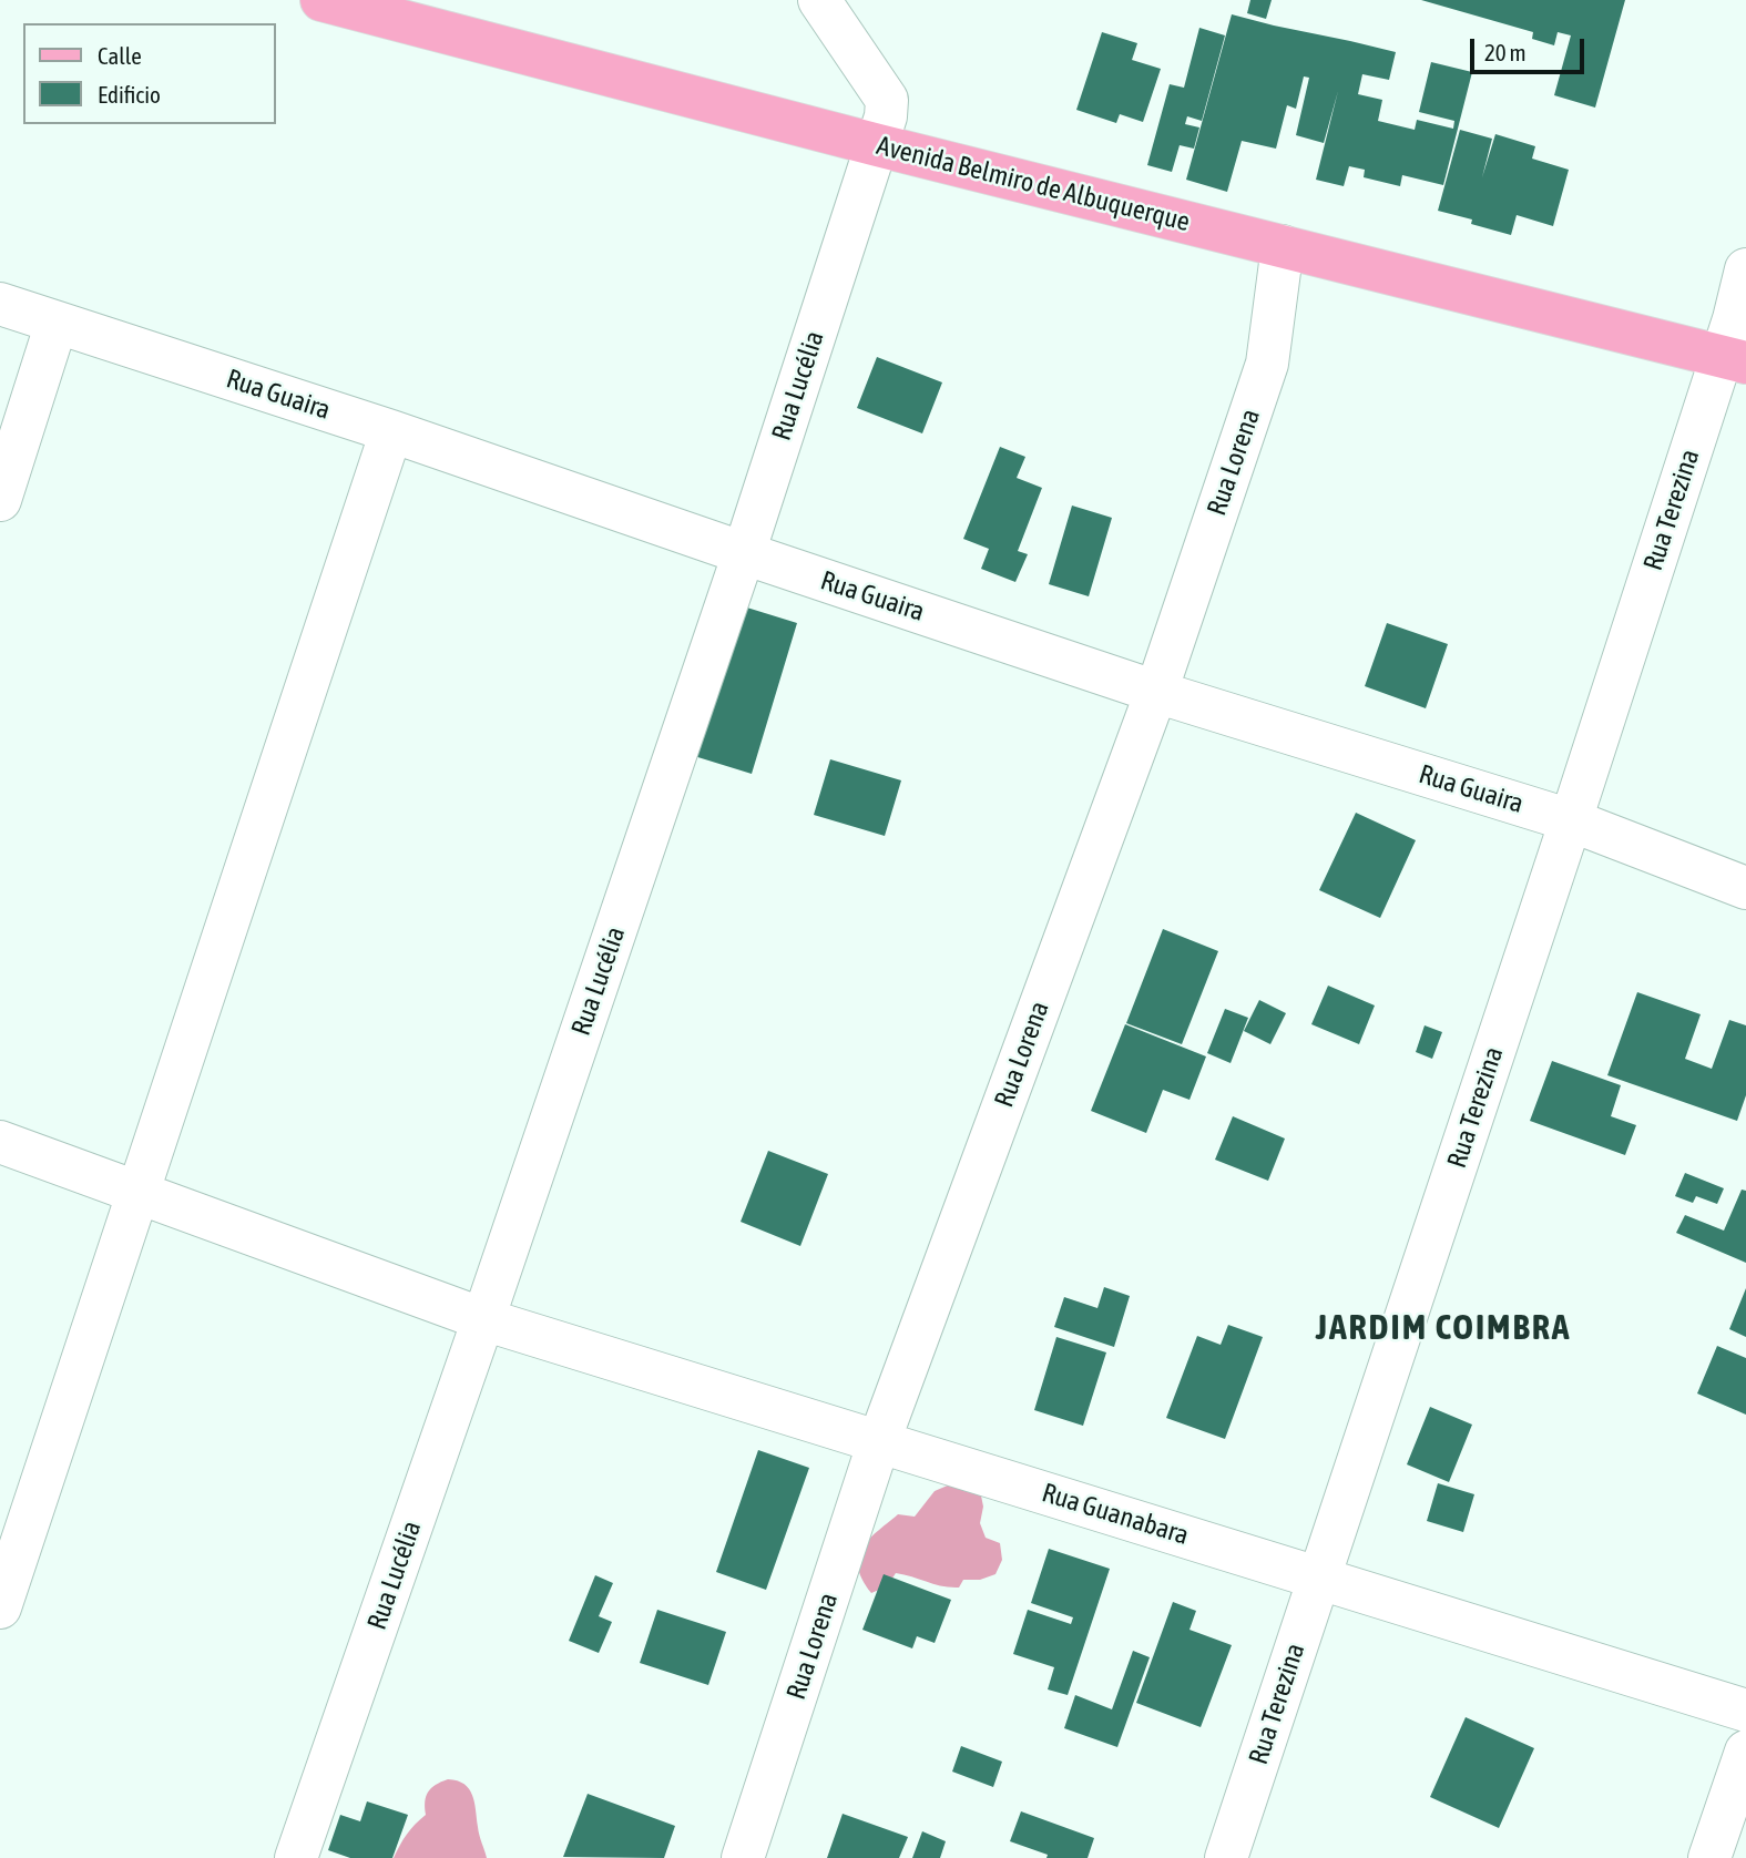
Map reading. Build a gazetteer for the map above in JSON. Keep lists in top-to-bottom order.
{
  "streets": {
    "main road": ["Avenida Belmiro de Albuquerque"],
    "street": [
      "Rua Lucélia",
      "Rua Guaira",
      "Rua Lorena",
      "Rua Terezina",
      "Rua Guanabara"
    ]
  },
  "crossings": [
    ["Avenida Belmiro de Albuquerque", "Rua Lucélia"],
    ["Avenida Belmiro de Albuquerque", "Rua Lorena"],
    ["Avenida Belmiro de Albuquerque", "Rua Terezina"],
    ["Rua Lucélia", "Rua Guaira"],
    ["Rua Lucélia", "Rua Guanabara"],
    ["Rua Guaira", "Rua Lorena"],
    ["Rua Guaira", "Rua Terezina"],
    ["Rua Lorena", "Rua Guanabara"],
    ["Rua Terezina", "Rua Guanabara"]
  ],
  "districts": ["JARDIM COIMBRA"],
  "legend": ["Calle", "Edificio"],
  "scale_bar": "20 m"
}
